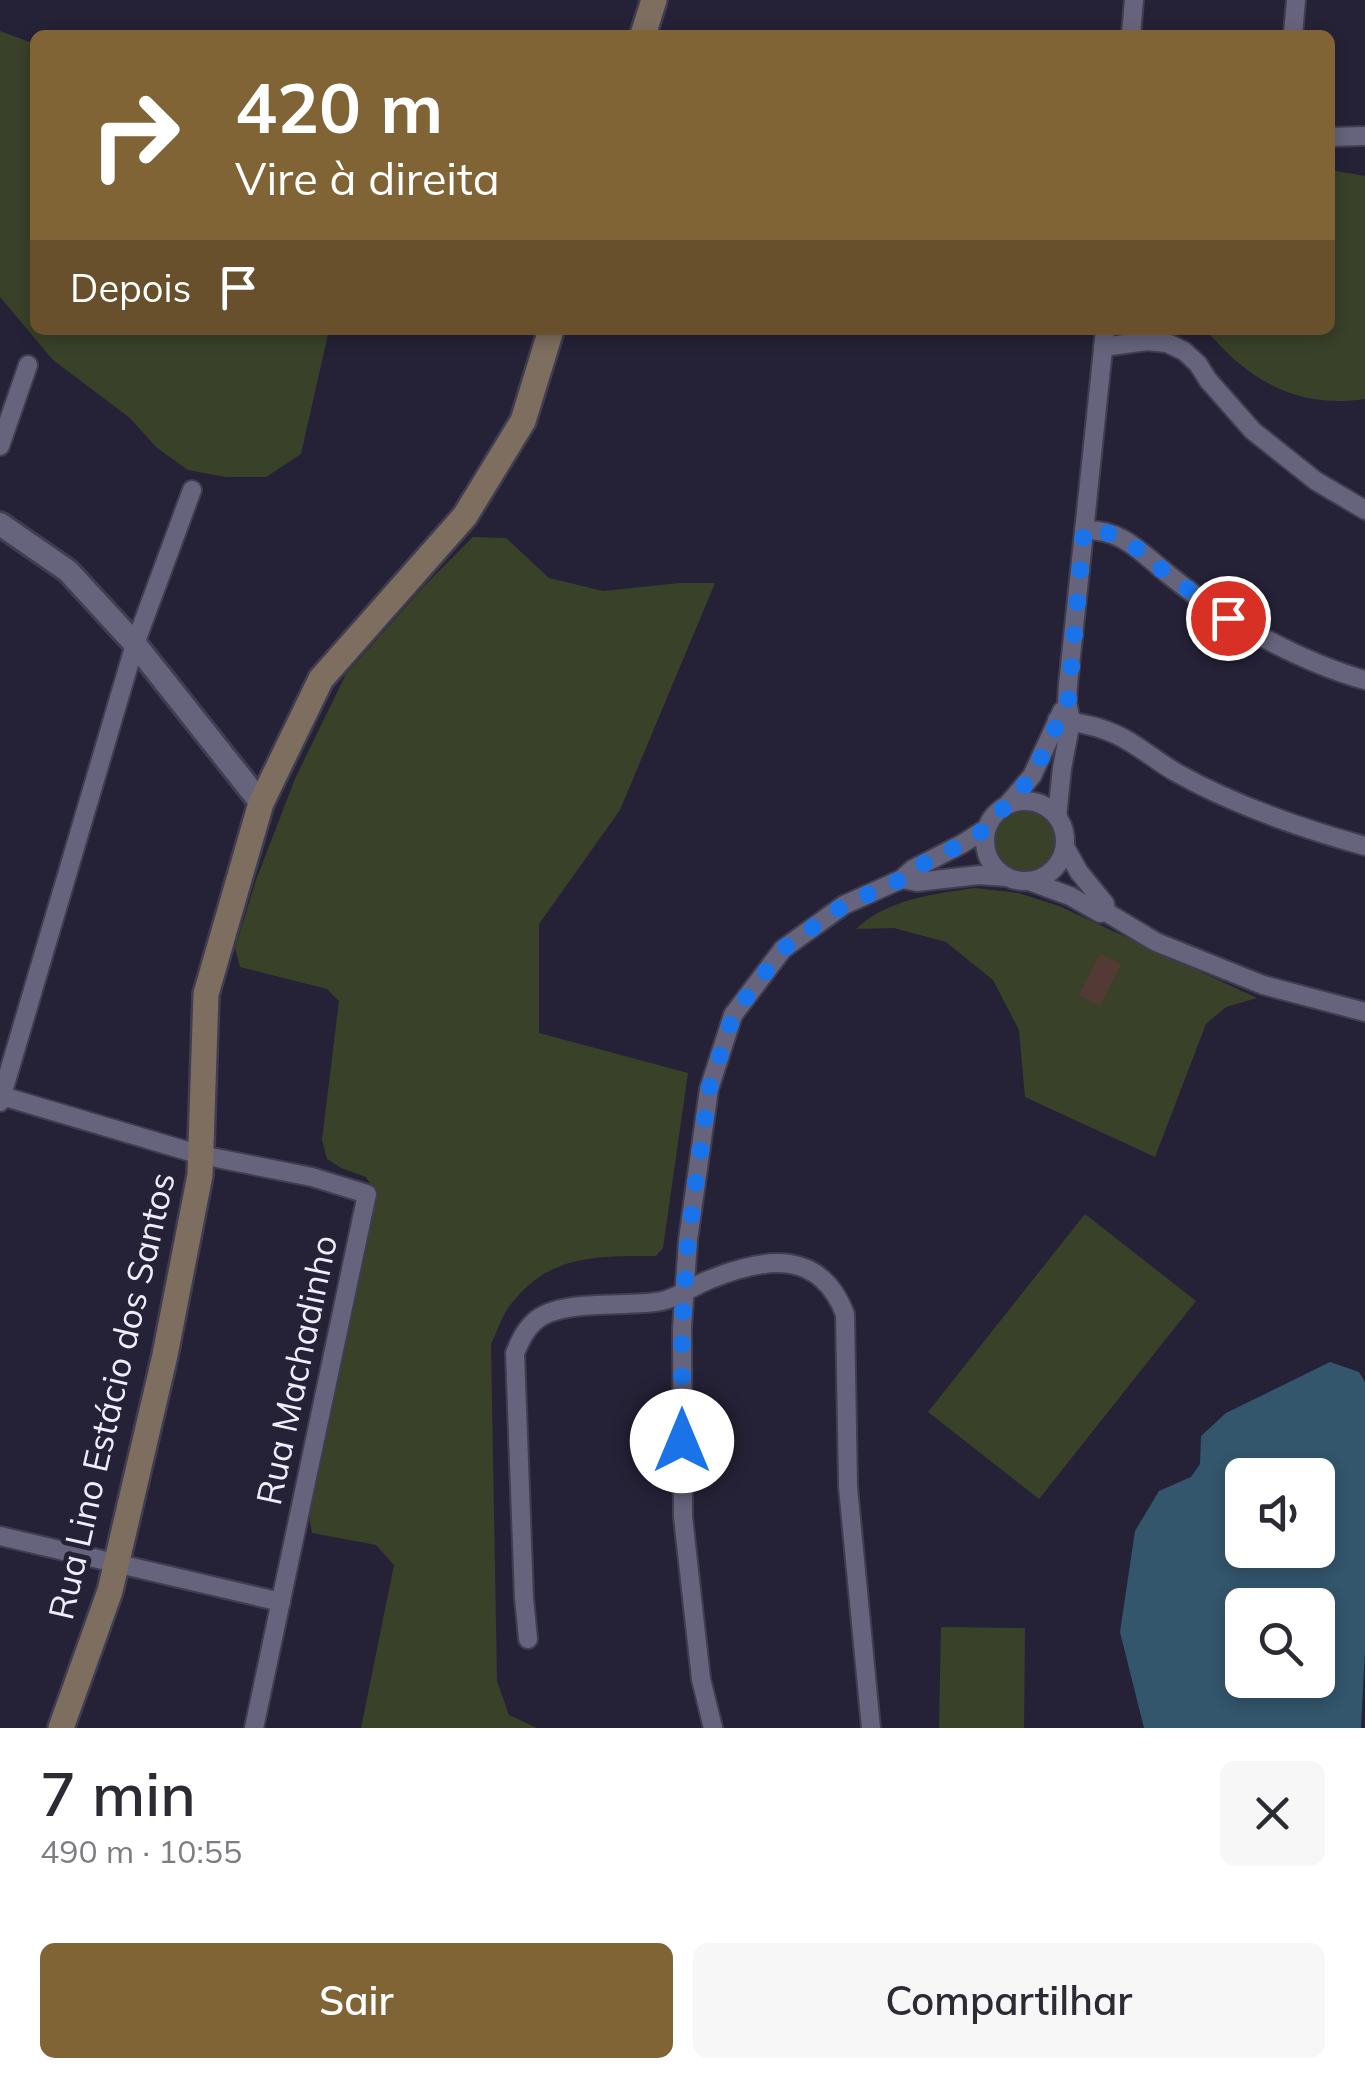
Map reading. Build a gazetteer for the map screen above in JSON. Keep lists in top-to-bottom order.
{
  "streets": {
    "main road": ["Rua Lino Estácio dos Santos"],
    "street": ["Rua Machadinho"]
  },
  "crossings": [
    ["Rua Machadinho", "Rua Lino Estácio dos Santos"]
  ],
  "page": {
    "turn": ["420 m", "Vire à direita"],
    "then": "Depois",
    "heading": ["7 min", "490 m · 10:55"],
    "buttons": ["Sair", "Compartilhar"]
  }
}
